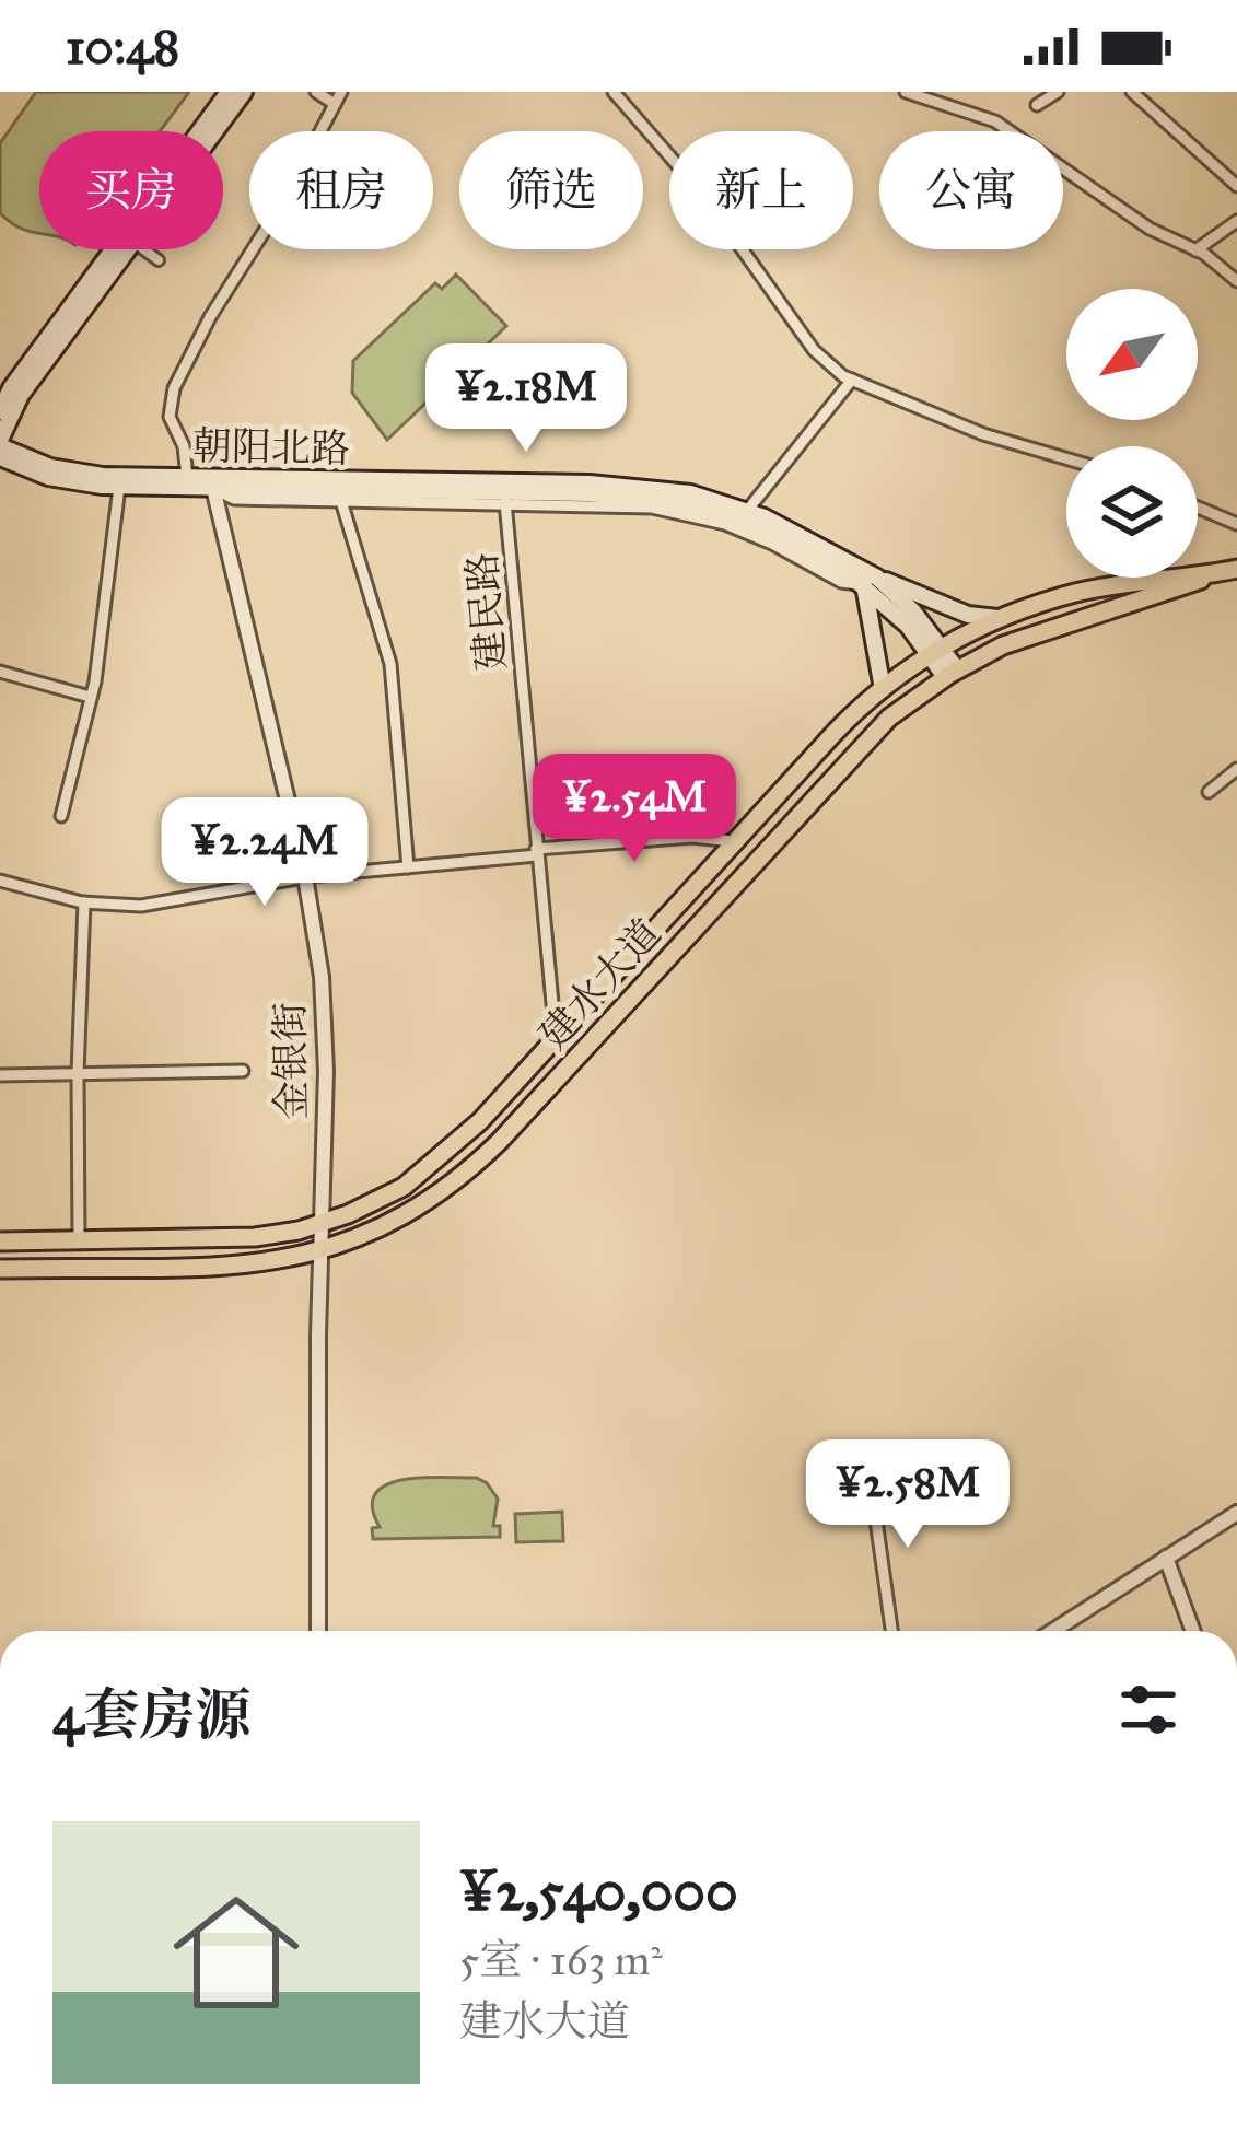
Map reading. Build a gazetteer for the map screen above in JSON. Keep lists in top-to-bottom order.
{
  "streets": {
    "main road": ["朝阳北路", "建水大道"],
    "street": ["建民路", "金银街"]
  },
  "crossings": [
    ["朝阳北路", "建民路"],
    ["朝阳北路", "建水大道"],
    ["朝阳北路", "金银街"],
    ["建民路", "建水大道"],
    ["建水大道", "金银街"]
  ],
  "north": "bottom left",
  "page": {
    "status": "10:48",
    "chip": [
      "买房",
      "租房",
      "筛选",
      "新上",
      "公寓"
    ],
    "price": [
      "¥2.18M",
      "¥2.54M",
      "¥2.24M",
      "¥2.58M"
    ],
    "heading": "4套房源",
    "list": [
      {
        "name": "¥2,540,000",
        "note": "5室 · 163 m² · 建水大道"
      }
    ]
  }
}
